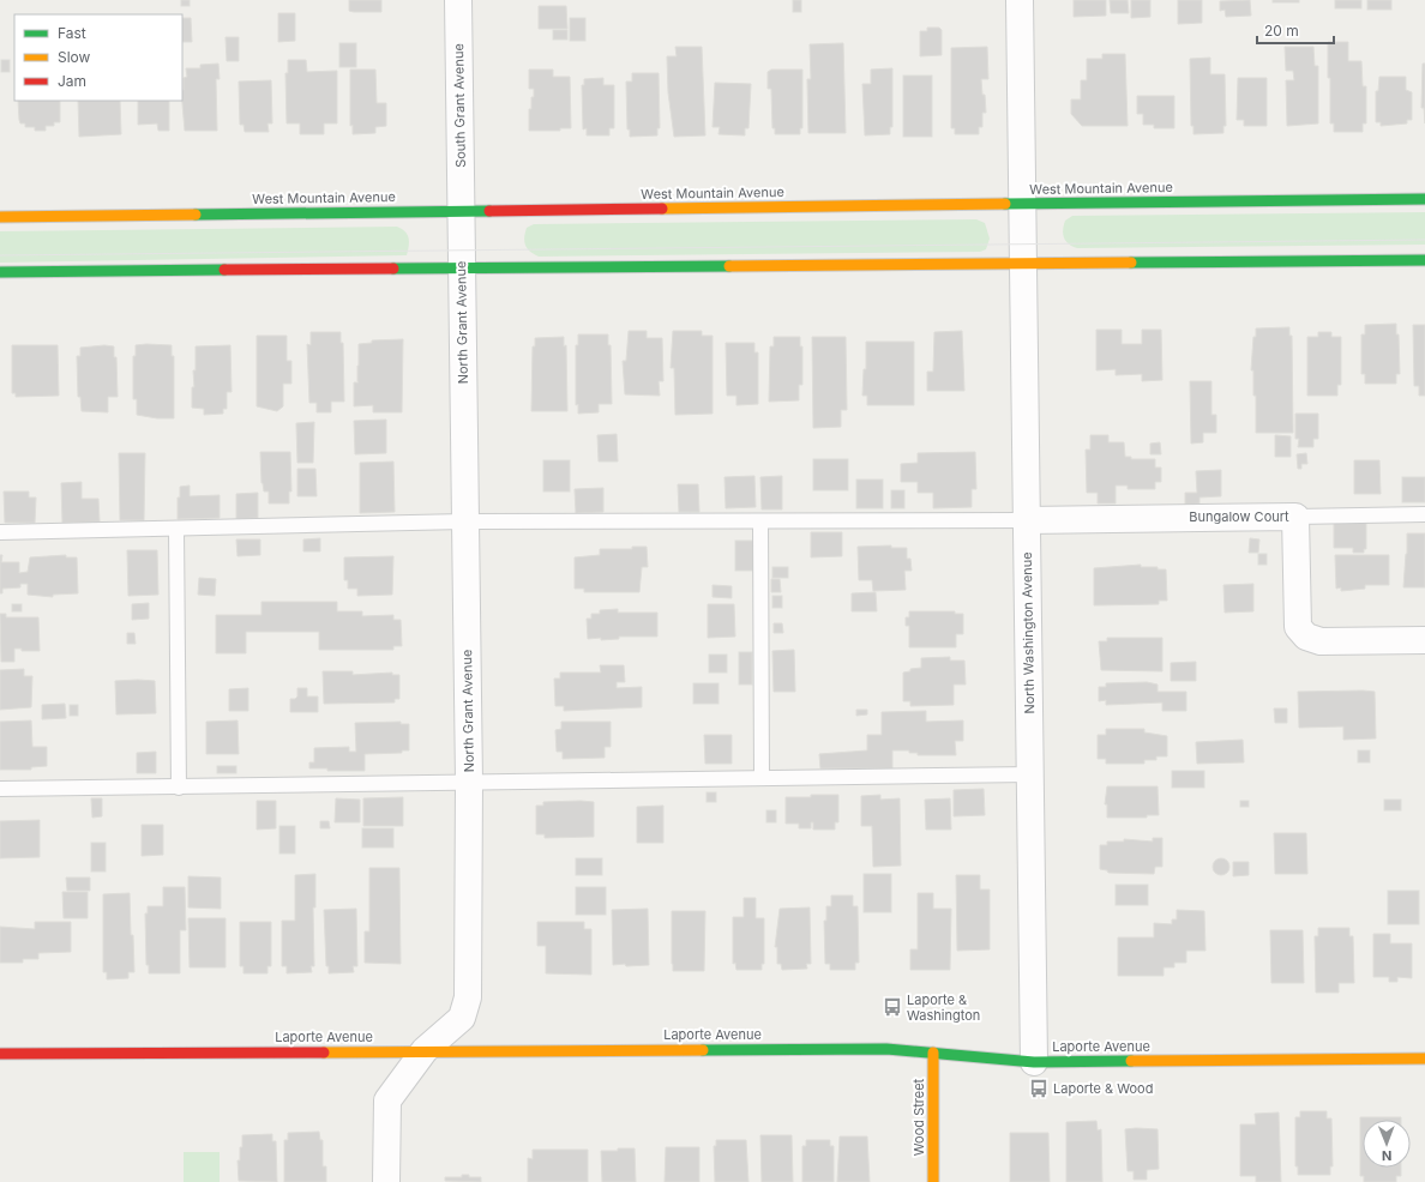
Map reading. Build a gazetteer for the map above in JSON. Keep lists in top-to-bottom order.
{
  "streets": {
    "street": [
      "South Grant Avenue",
      "West Mountain Avenue",
      "North Grant Avenue",
      "Bungalow Court",
      "North Washington Avenue",
      "Laporte Avenue",
      "Wood Street"
    ]
  },
  "crossings": [
    ["South Grant Avenue", "West Mountain Avenue"],
    ["South Grant Avenue", "North Grant Avenue"],
    ["West Mountain Avenue", "North Grant Avenue"],
    ["West Mountain Avenue", "North Washington Avenue"],
    ["North Grant Avenue", "Laporte Avenue"],
    ["Bungalow Court", "North Washington Avenue"],
    ["North Washington Avenue", "Laporte Avenue"],
    ["Laporte Avenue", "Wood Street"]
  ],
  "places": {
    "bus stop": ["Laporte & Washington", "Laporte & Wood"]
  },
  "legend": ["Fast", "Slow", "Jam"],
  "scale_bar": "20 m",
  "north": "bottom"
}
